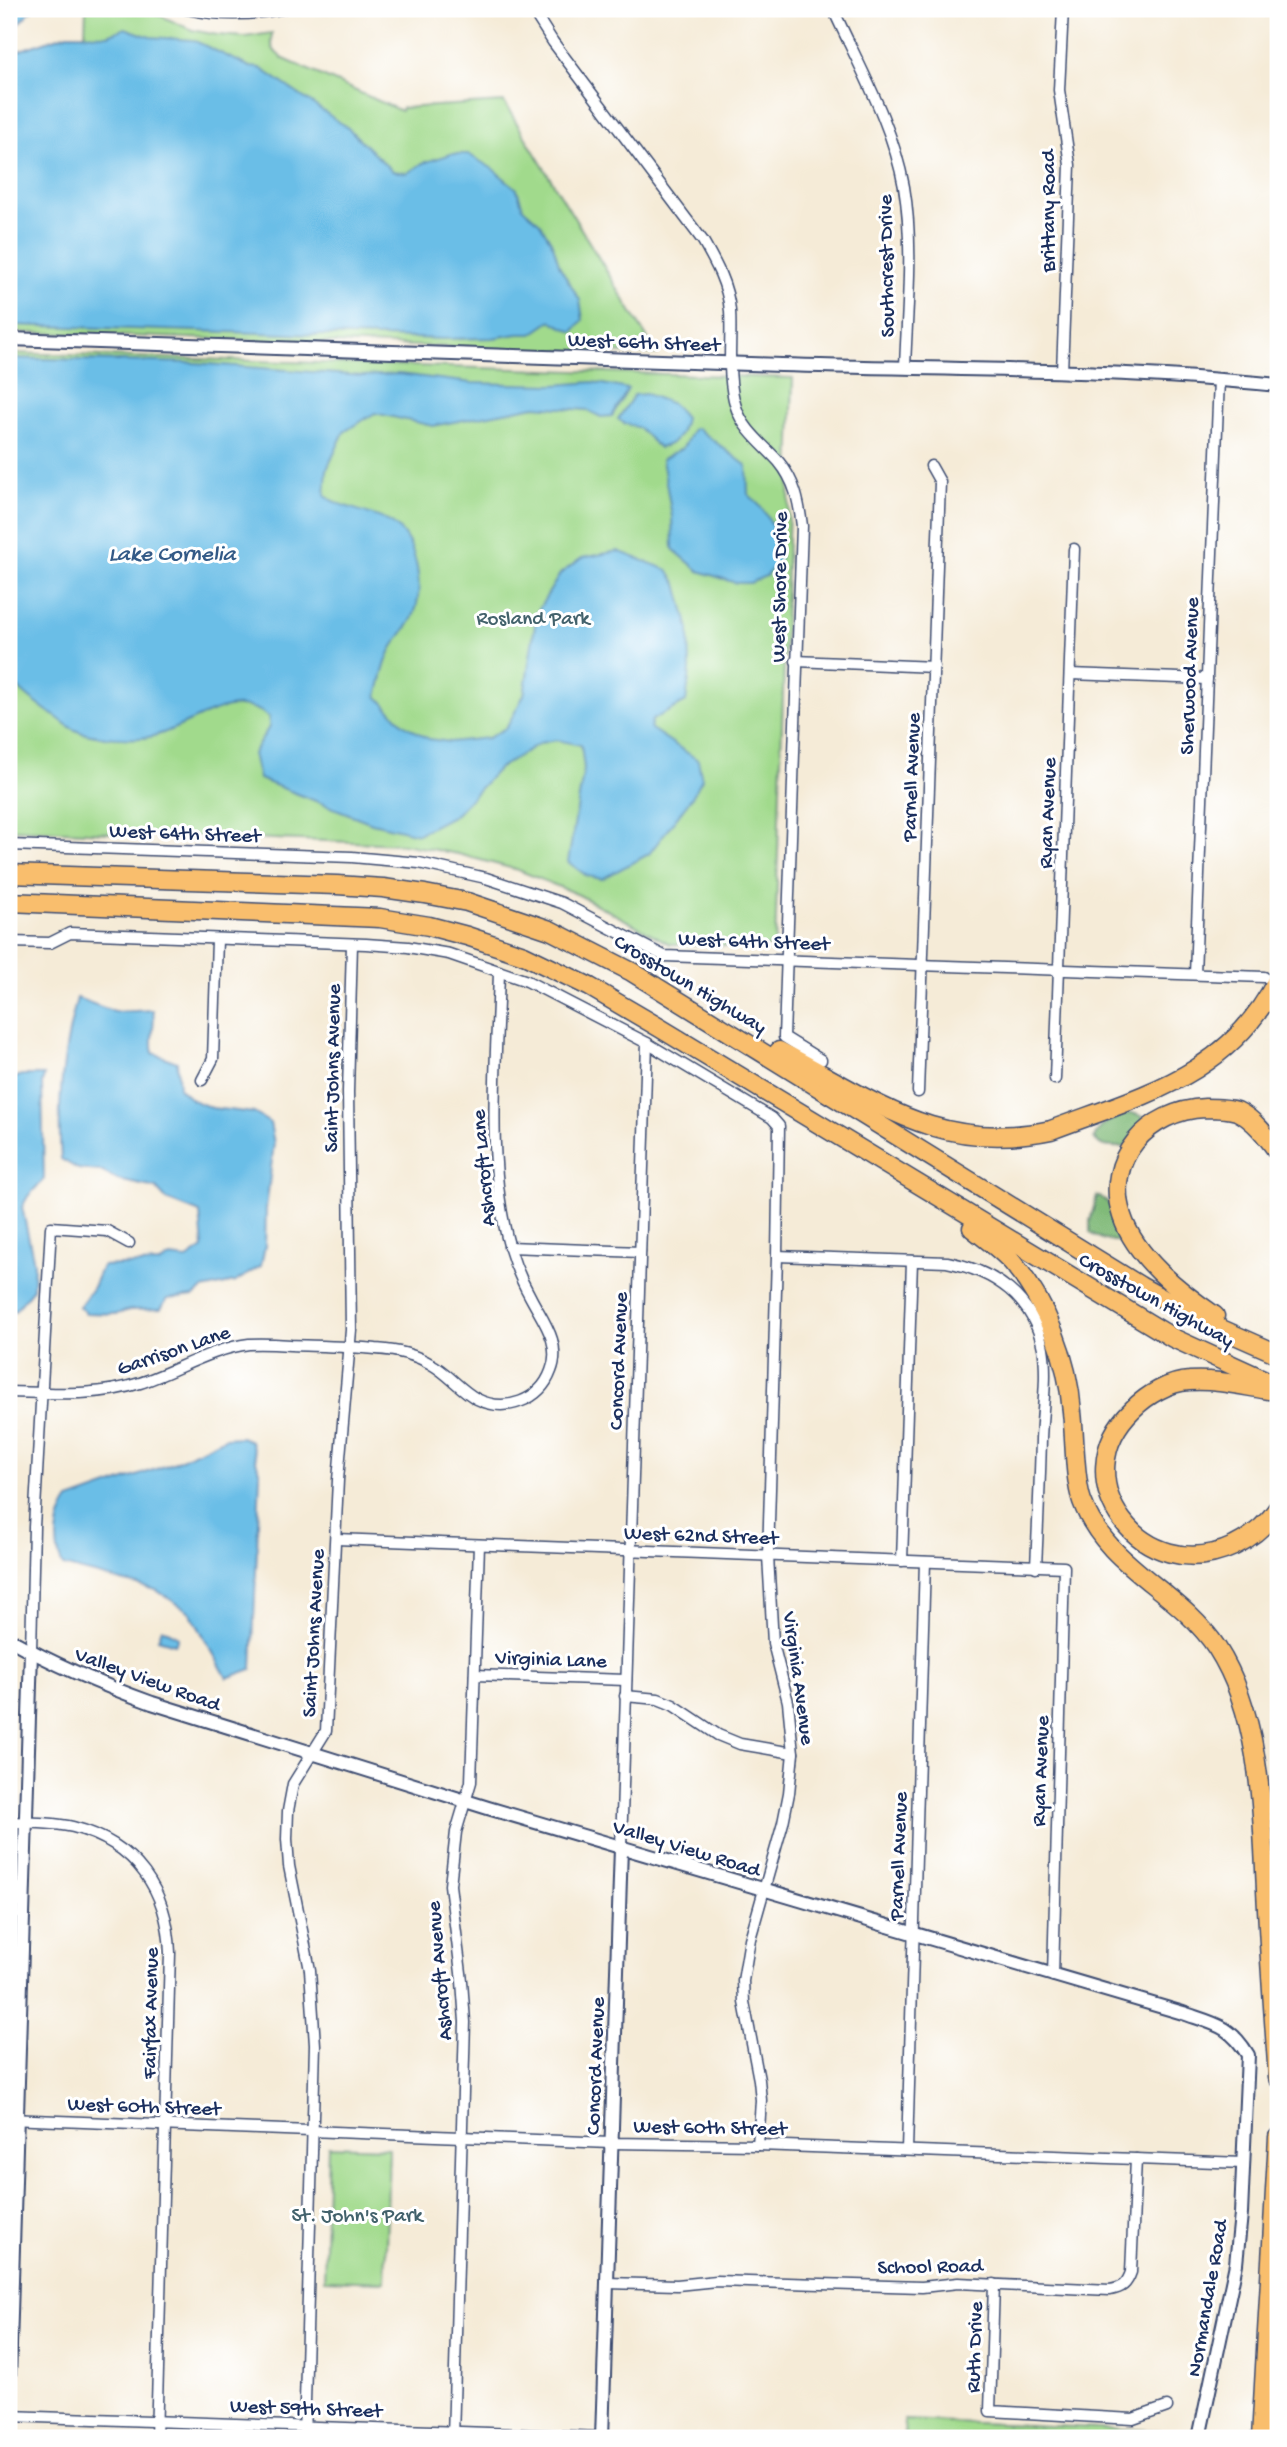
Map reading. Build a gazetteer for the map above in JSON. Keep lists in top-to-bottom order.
{
  "streets": {
    "highway": ["Crosstown Highway"],
    "street": [
      "Brittany Road",
      "Southcrest Drive",
      "West 66th Street",
      "West Shore Drive",
      "Sherwood Avenue",
      "Parnell Avenue",
      "Ryan Avenue",
      "West 64th Street",
      "Saint Johns Avenue",
      "Ashcroft Lane",
      "Garrison Lane",
      "Concord Avenue",
      "West 62nd Street",
      "Virginia Lane",
      "Valley View Road",
      "Virginia Avenue",
      "Ashcroft Avenue",
      "Fairfax Avenue",
      "West 60th Street",
      "School Road",
      "Normandale Road",
      "Ruth Drive",
      "West 59th Street"
    ]
  },
  "crossings": [
    ["Brittany Road", "West 66th Street"],
    ["Southcrest Drive", "West 66th Street"],
    ["West 66th Street", "West Shore Drive"],
    ["West 66th Street", "Sherwood Avenue"],
    ["West Shore Drive", "West 64th Street"],
    ["Sherwood Avenue", "West 64th Street"],
    ["Parnell Avenue", "West 64th Street"],
    ["Parnell Avenue", "West 62nd Street"],
    ["Parnell Avenue", "Valley View Road"],
    ["Parnell Avenue", "West 60th Street"],
    ["Ryan Avenue", "West 64th Street"],
    ["Ryan Avenue", "West 62nd Street"],
    ["Ryan Avenue", "Valley View Road"],
    ["Saint Johns Avenue", "Ashcroft Lane"],
    ["Saint Johns Avenue", "Garrison Lane"],
    ["Saint Johns Avenue", "West 62nd Street"],
    ["Saint Johns Avenue", "Valley View Road"],
    ["Saint Johns Avenue", "West 60th Street"],
    ["Saint Johns Avenue", "West 59th Street"],
    ["Ashcroft Lane", "Garrison Lane"],
    ["Concord Avenue", "West 62nd Street"],
    ["Concord Avenue", "Virginia Lane"],
    ["Concord Avenue", "Valley View Road"],
    ["Concord Avenue", "Virginia Avenue"],
    ["Concord Avenue", "West 60th Street"],
    ["Concord Avenue", "School Road"],
    ["Concord Avenue", "West 59th Street"],
    ["West 62nd Street", "Virginia Avenue"],
    ["West 62nd Street", "Ashcroft Avenue"],
    ["Virginia Lane", "Virginia Avenue"],
    ["Virginia Lane", "Ashcroft Avenue"],
    ["Valley View Road", "Virginia Avenue"],
    ["Valley View Road", "Ashcroft Avenue"],
    ["Valley View Road", "West 60th Street"],
    ["Valley View Road", "Normandale Road"],
    ["Virginia Avenue", "West 60th Street"],
    ["Ashcroft Avenue", "West 60th Street"],
    ["Ashcroft Avenue", "West 59th Street"],
    ["Fairfax Avenue", "West 60th Street"],
    ["Fairfax Avenue", "West 59th Street"],
    ["West 60th Street", "School Road"],
    ["West 60th Street", "Normandale Road"],
    ["School Road", "Ruth Drive"]
  ],
  "water": ["Lake Cornelia"],
  "parks": ["Rosland Park", "St. John's Park"]
}
